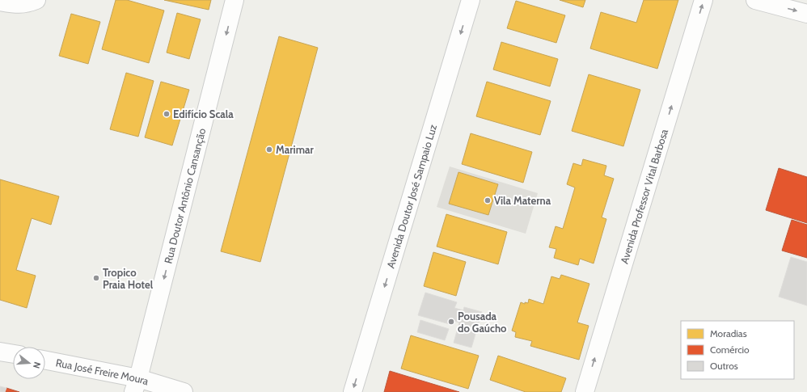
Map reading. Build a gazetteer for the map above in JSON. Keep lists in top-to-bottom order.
{
  "streets": {
    "street": [
      "Avenida Doutor José Sampaio Luz",
      "Avenida Professor Vital Barbosa",
      "Rua Doutor Antônio Cansanção",
      "Rua José Freire Moura"
    ]
  },
  "crossings": [
    ["Rua Doutor Antônio Cansanção", "Rua José Freire Moura"]
  ],
  "one_way": ["Avenida Doutor José Sampaio Luz", "Avenida Professor Vital Barbosa", "Rua Doutor Antônio Cansanção"],
  "places": [
    "Edifício Scala",
    "Marimar",
    "Vila Materna",
    "Tropico Praia Hotel",
    "Pousada do Gaúcho"
  ],
  "legend": ["Moradias", "Comércio", "Outros"],
  "north": "right"
}
